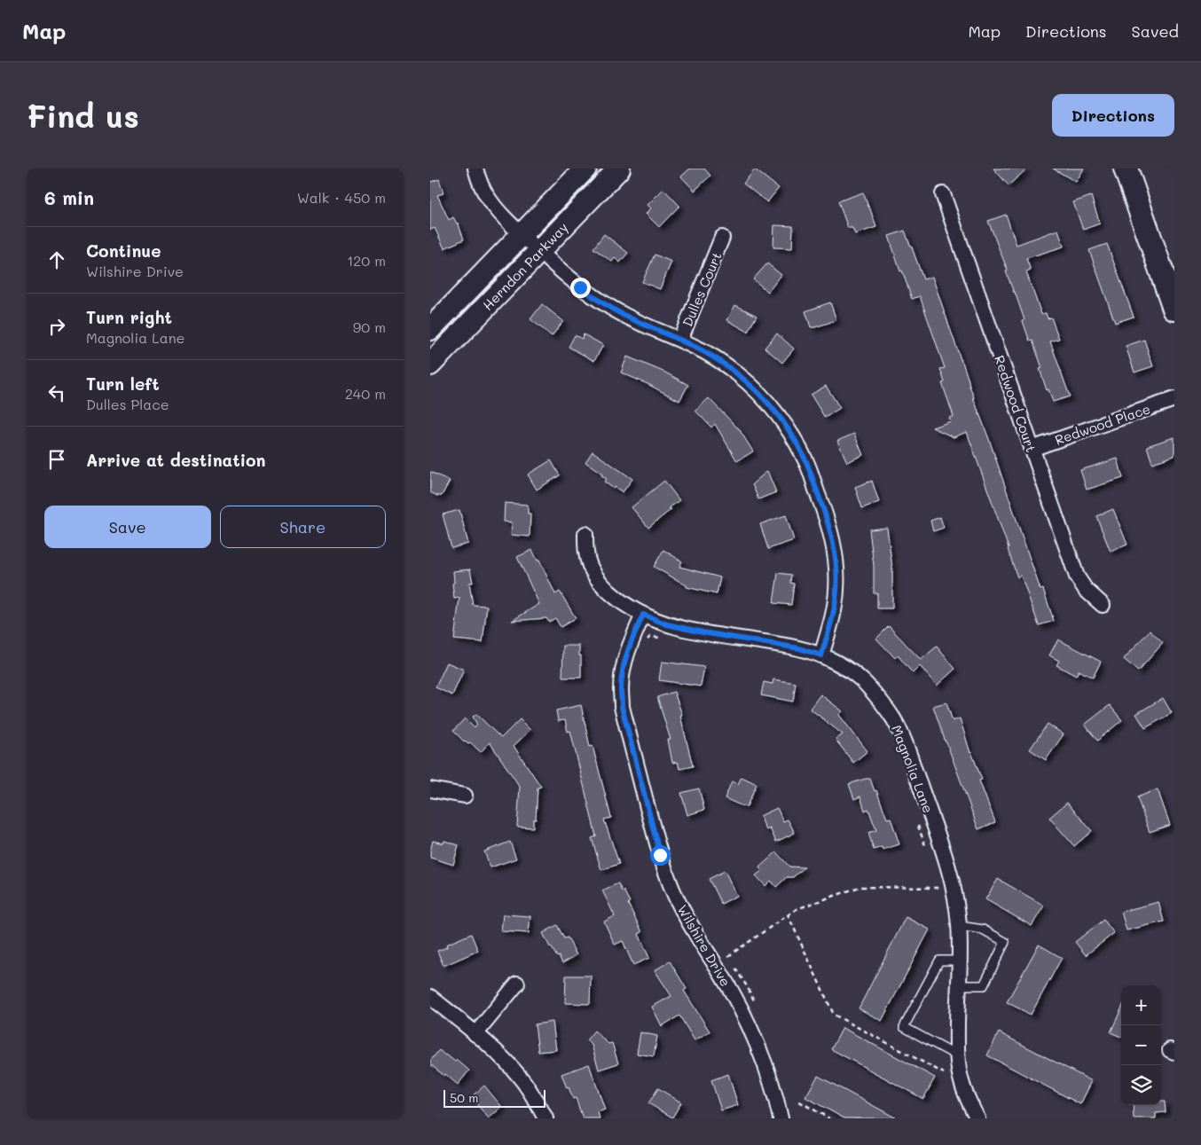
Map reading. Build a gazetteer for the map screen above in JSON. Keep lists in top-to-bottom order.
{
  "streets": {
    "main road": ["Herndon Parkway"],
    "street": [
      "Dulles Court",
      "Redwood Court",
      "Redwood Place",
      "Magnolia Lane",
      "Wilshire Drive"
    ]
  },
  "crossings": [
    ["Redwood Court", "Redwood Place"],
    ["Magnolia Lane", "Wilshire Drive"]
  ],
  "scale_bar": "50 m",
  "page": {
    "header": "Map",
    "nav": ["Map", "Directions", "Saved"],
    "buttons": [
      "Directions",
      ["Save", "Share"]
    ],
    "title": "Find us",
    "heading": ["6 min", "Walk · 450 m"],
    "list": [
      ["Continue", "Wilshire Drive", "120 m"],
      ["Turn right", "Magnolia Lane", "90 m"],
      ["Turn left", "Dulles Place", "240 m"],
      "Arrive at destination"
    ],
    "map_buttons": ["+", "−"],
    "scale": "50 m"
  }
}
